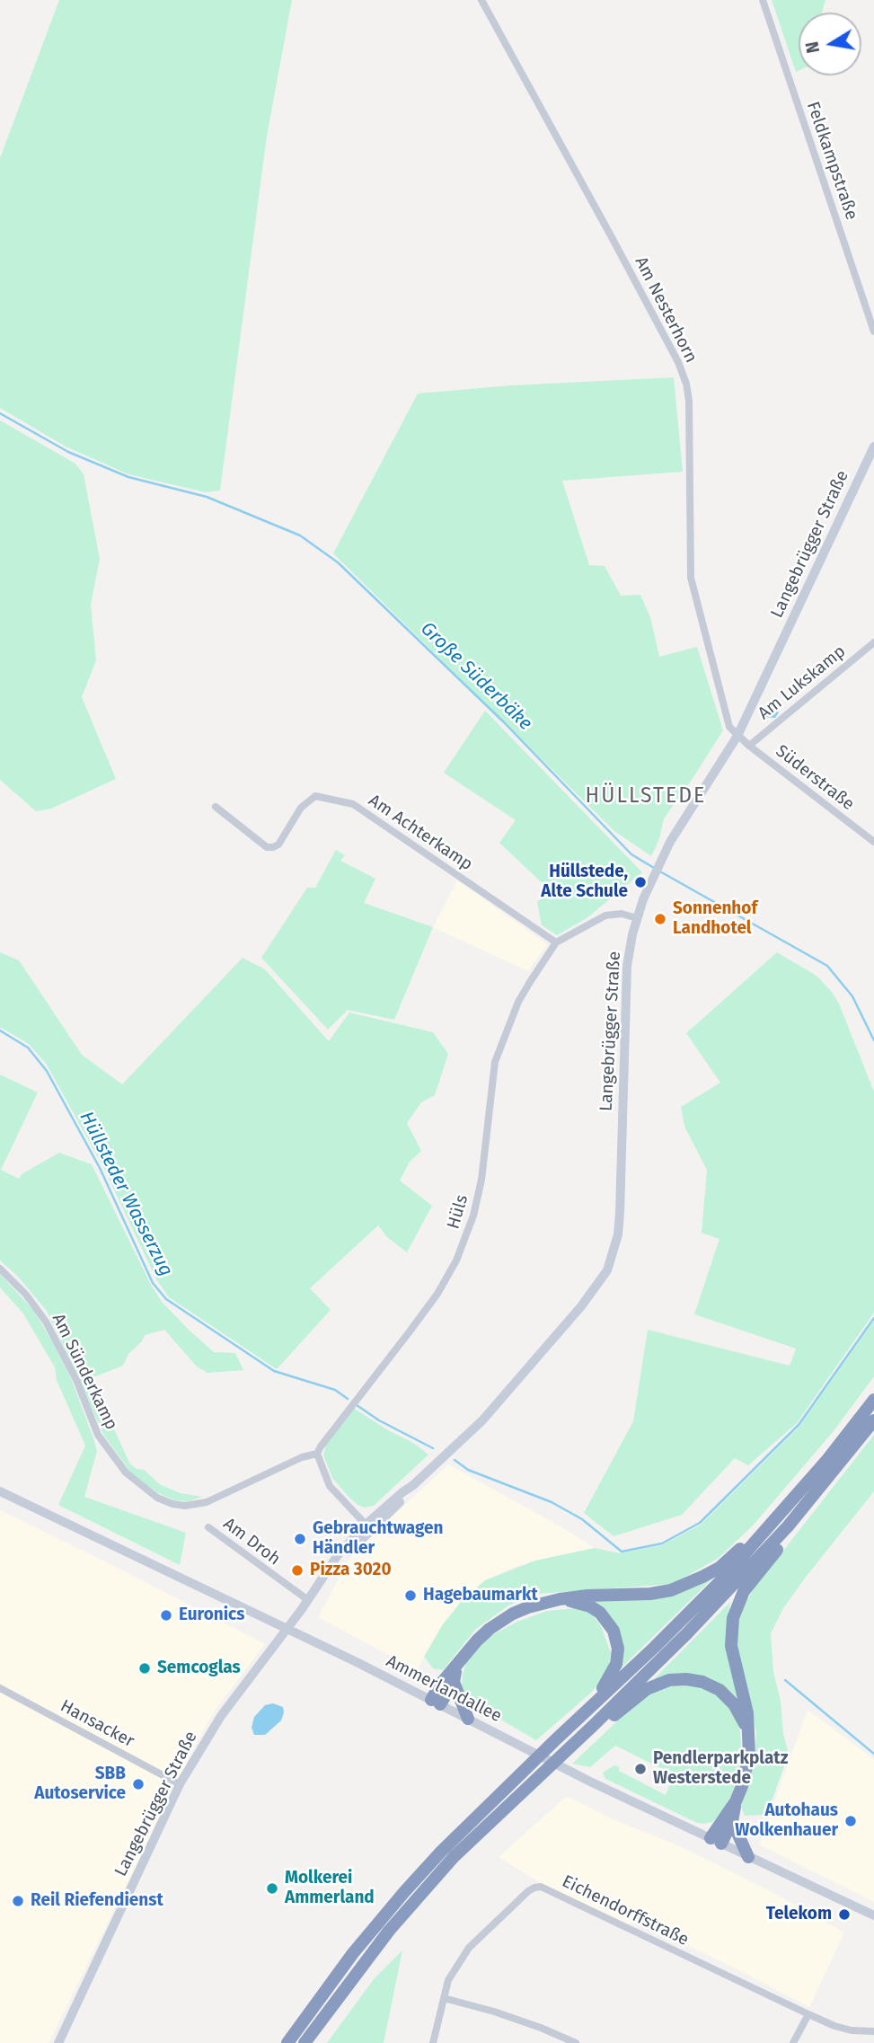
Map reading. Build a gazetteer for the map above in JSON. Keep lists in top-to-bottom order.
{
  "streets": {
    "street": [
      "Feldkampstraße",
      "Am Nesterhorn",
      "Langebrügger Straße",
      "Am Lukskamp",
      "Süderstraße",
      "Am Achterkamp",
      "Hüls",
      "Am Sünderkamp",
      "Am Droh",
      "Ammerlandallee",
      "Hansacker",
      "Eichendorffstraße"
    ]
  },
  "crossings": [
    ["Am Nesterhorn", "Langebrügger Straße"],
    ["Am Nesterhorn", "Süderstraße"],
    ["Langebrügger Straße", "Süderstraße"],
    ["Langebrügger Straße", "Hüls"],
    ["Langebrügger Straße", "Am Droh"],
    ["Langebrügger Straße", "Ammerlandallee"],
    ["Langebrügger Straße", "Hansacker"],
    ["Am Lukskamp", "Süderstraße"],
    ["Am Achterkamp", "Hüls"],
    ["Hüls", "Am Sünderkamp"]
  ],
  "districts": ["HÜLLSTEDE"],
  "water": ["Große Süderbäke", "Hüllsteder Wasserzug"],
  "places": [
    "Hüllstede, Alte Schule",
    "Sonnenhof Landhotel",
    "Gebrauchtwagen Händler",
    "Pizza 3020",
    "Hagebaumarkt",
    "Euronics",
    "Semcoglas",
    "Pendlerparkplatz Westerstede",
    "SBB Autoservice",
    "Autohaus Wolkenhauer",
    "Molkerei Ammerland",
    "Reil Riefendienst",
    "Telekom"
  ],
  "north": "left"
}
